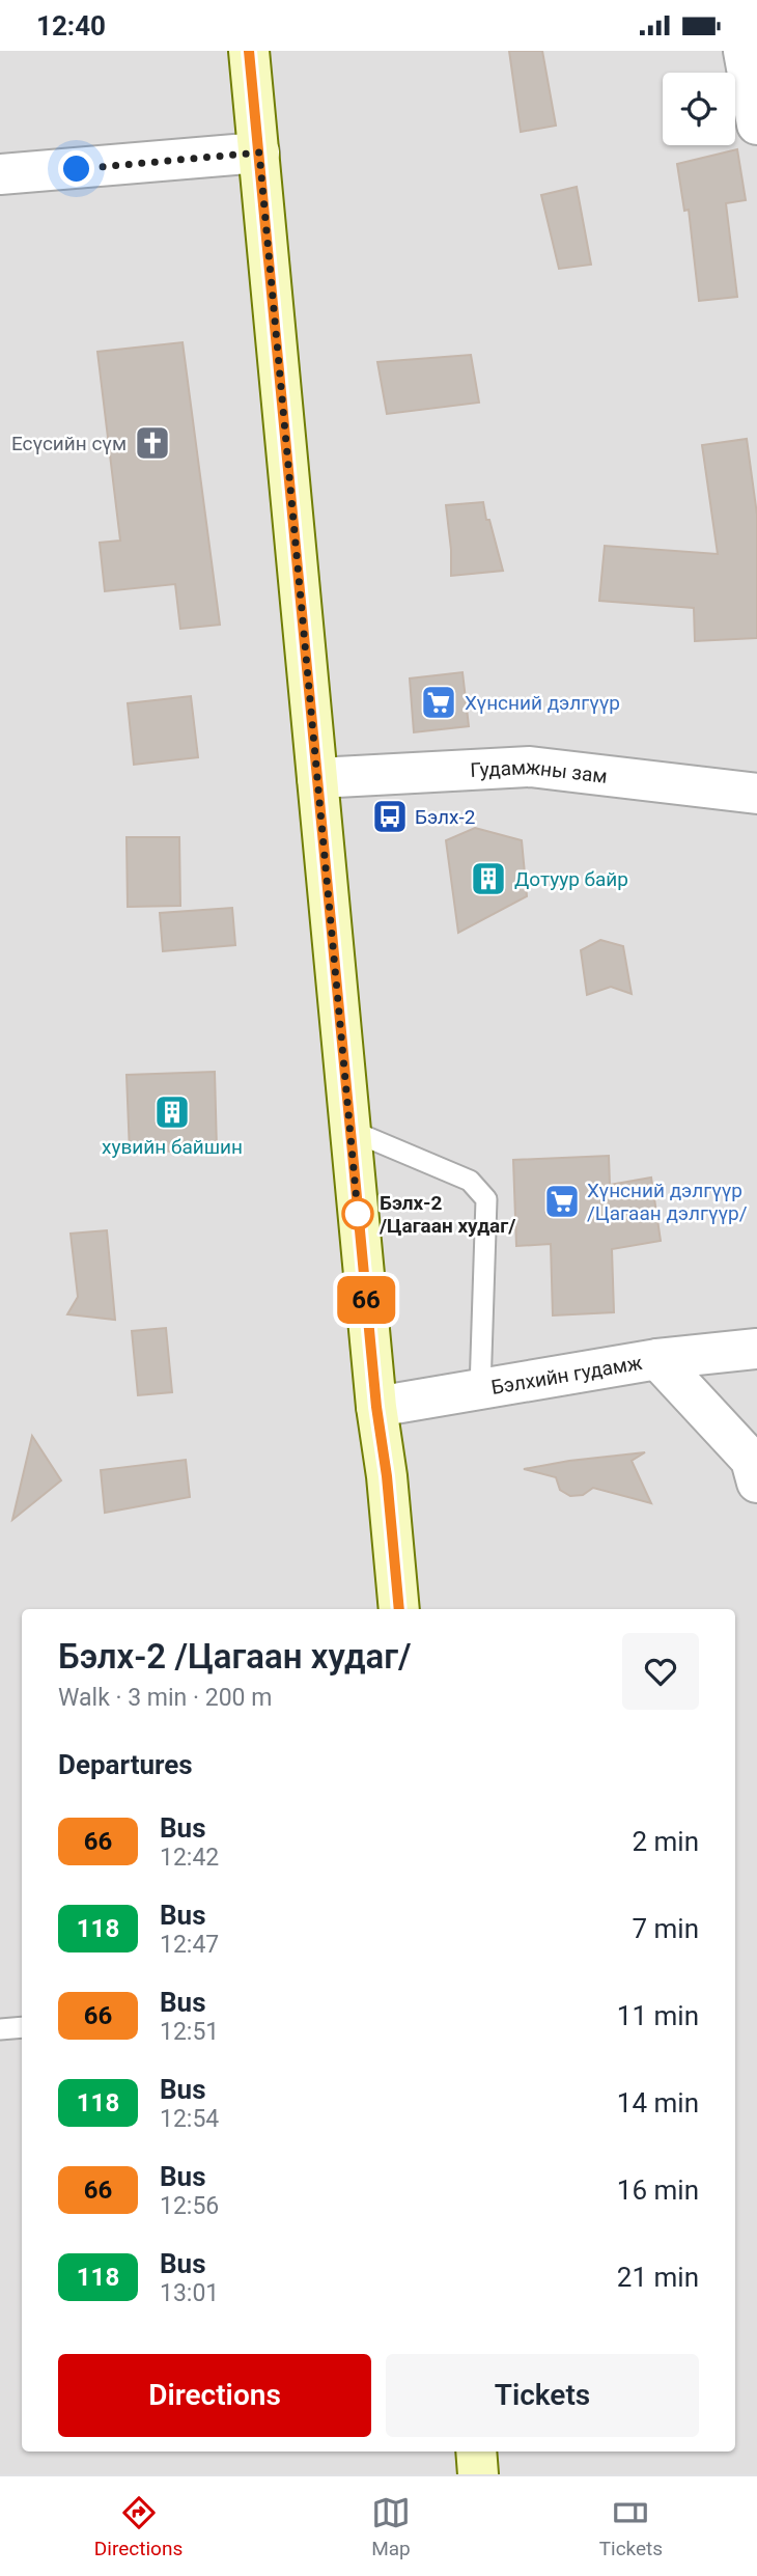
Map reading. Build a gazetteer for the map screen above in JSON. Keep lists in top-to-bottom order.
{
  "streets": {
    "street": ["Гудамжны зам", "Бэлхийн гудамж"]
  },
  "places": {
    "church": ["Есүсийн сүм"],
    "supermarket": ["Хүнсний дэлгүүр", "Хүнсний дэлгүүр /Цагаан дэлгүүр/"],
    "bus stop": ["Бэлх-2"],
    "building": ["Дотуур байр", "хувийн байшин"],
    "other": ["Бэлх-2 /Цагаан худаг/"]
  },
  "lines": ["bus line 66"],
  "page": {
    "status": "12:40",
    "on_map": "66",
    "heading": [
      ["Бэлх-2 /Цагаан худаг/", "Walk · 3 min · 200 m"],
      "Departures"
    ],
    "list": [
      {
        "mark": "66",
        "name": "Bus",
        "note": "12:42",
        "value": "2 min"
      },
      {
        "mark": "118",
        "name": "Bus",
        "note": "12:47",
        "value": "7 min"
      },
      {
        "mark": "66",
        "name": "Bus",
        "note": "12:51",
        "value": "11 min"
      },
      {
        "mark": "118",
        "name": "Bus",
        "note": "12:54",
        "value": "14 min"
      },
      {
        "mark": "66",
        "name": "Bus",
        "note": "12:56",
        "value": "16 min"
      },
      {
        "mark": "118",
        "name": "Bus",
        "note": "13:01",
        "value": "21 min"
      }
    ],
    "buttons": ["Directions", "Tickets"],
    "tabs": ["Directions", "Map", "Tickets"]
  }
}
